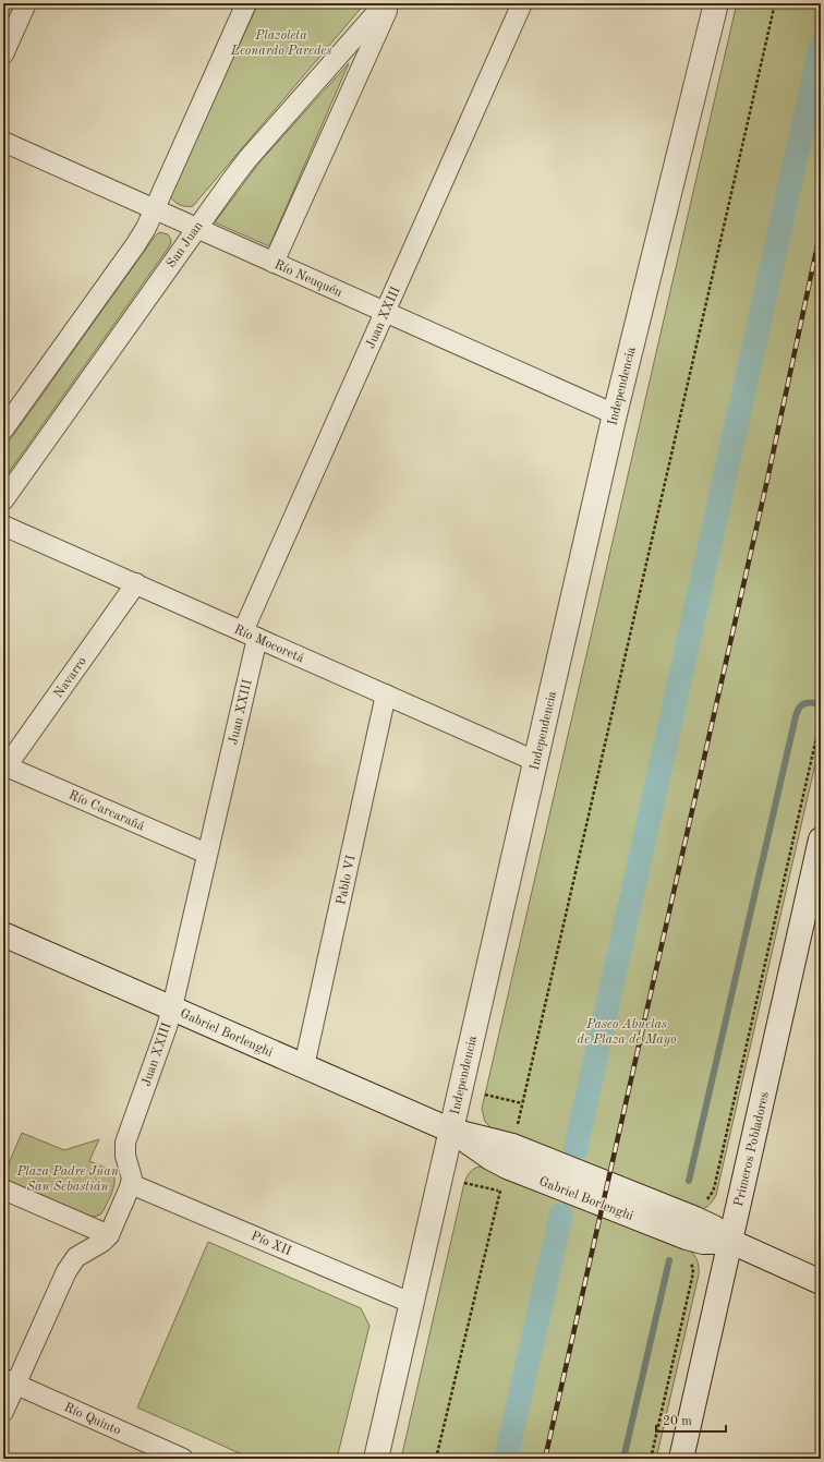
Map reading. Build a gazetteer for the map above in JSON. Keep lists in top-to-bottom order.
{
  "streets": {
    "main road": ["Independencia", "Gabriel Borlenghi", "Primeros Pobladores"],
    "street": [
      "San Juan",
      "Río Neuquén",
      "Juan XXIII",
      "Río Mocoretá",
      "Navarro",
      "Río Carcarañá",
      "Pablo VI",
      "Pío XII",
      "Río Quinto"
    ]
  },
  "crossings": [
    ["San Juan", "Río Neuquén"],
    ["Río Neuquén", "Juan XXIII"],
    ["Río Neuquén", "Independencia"],
    ["Juan XXIII", "Río Mocoretá"],
    ["Juan XXIII", "Río Carcarañá"],
    ["Juan XXIII", "Gabriel Borlenghi"],
    ["Juan XXIII", "Pío XII"],
    ["Independencia", "Río Mocoretá"],
    ["Independencia", "Gabriel Borlenghi"],
    ["Independencia", "Pío XII"],
    ["Río Mocoretá", "Navarro"],
    ["Río Mocoretá", "Pablo VI"],
    ["Navarro", "Río Carcarañá"],
    ["Pablo VI", "Gabriel Borlenghi"],
    ["Gabriel Borlenghi", "Primeros Pobladores"]
  ],
  "parks": ["Plazoleta Leonardo Paredes", "Paseo Abuelas de Plaza de Mayo", "Plaza Padre Juan San Sebastián"],
  "scale_bar": "20 m"
}
